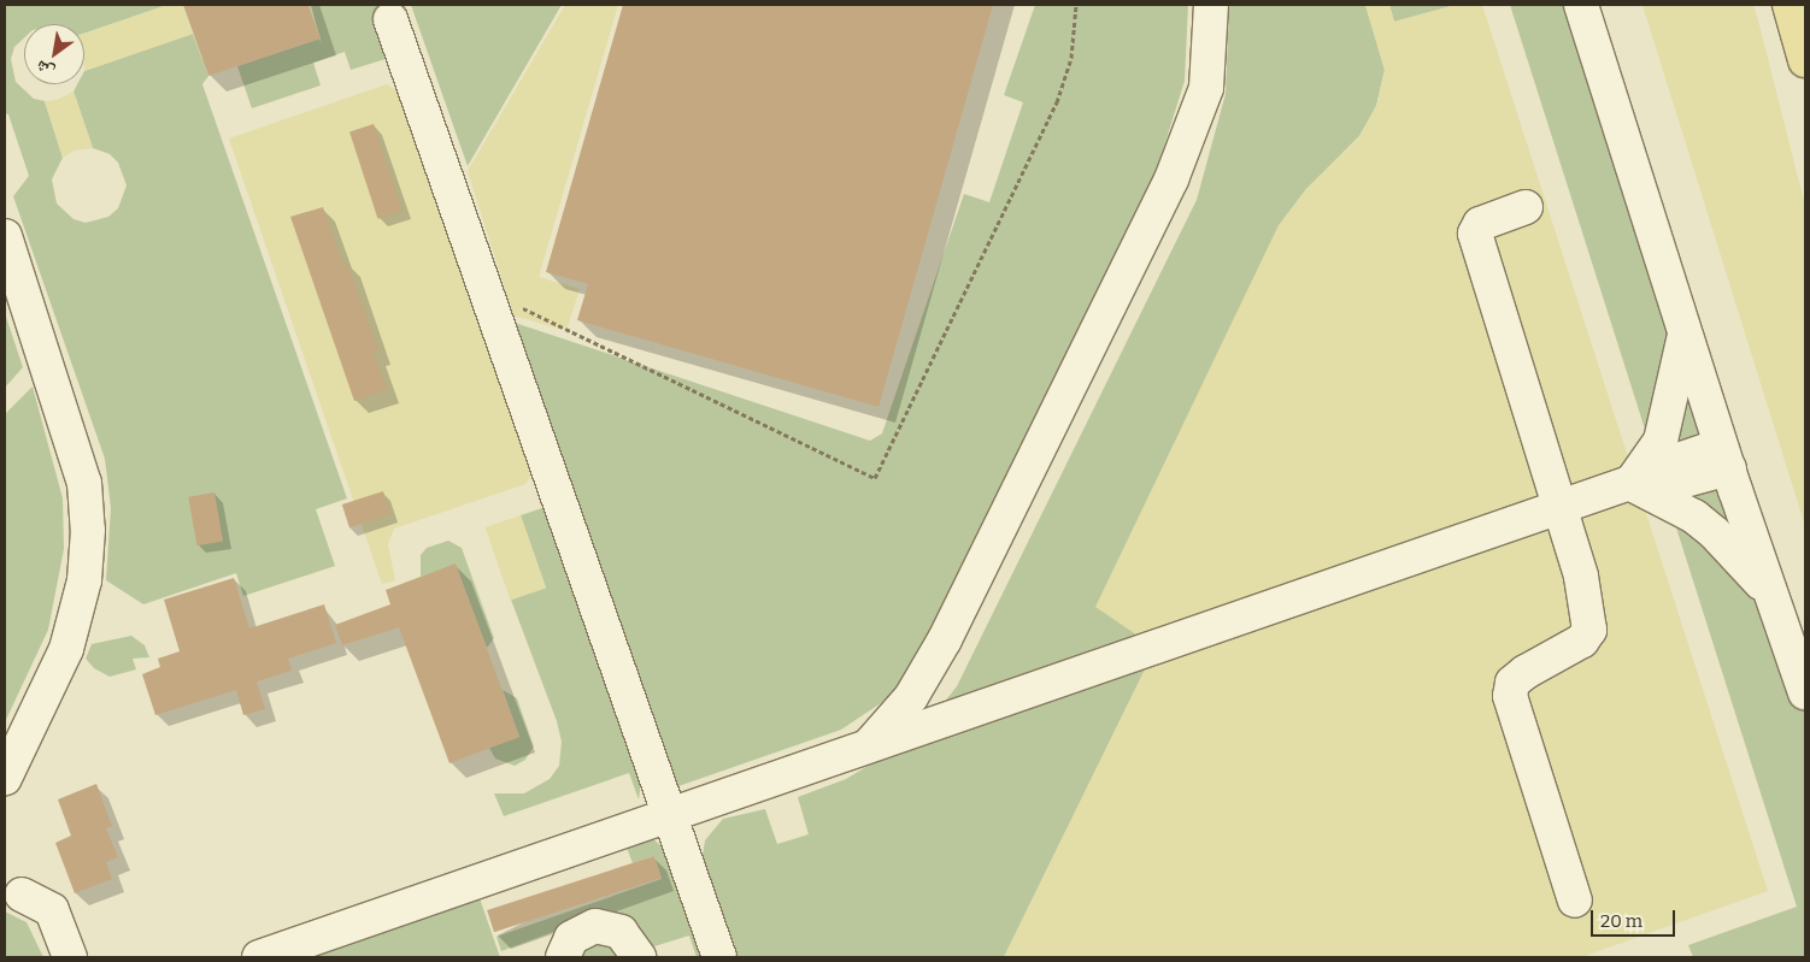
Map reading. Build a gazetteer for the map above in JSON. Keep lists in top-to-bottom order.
{
  "scale_bar": "20 m",
  "north": "bottom left"
}
